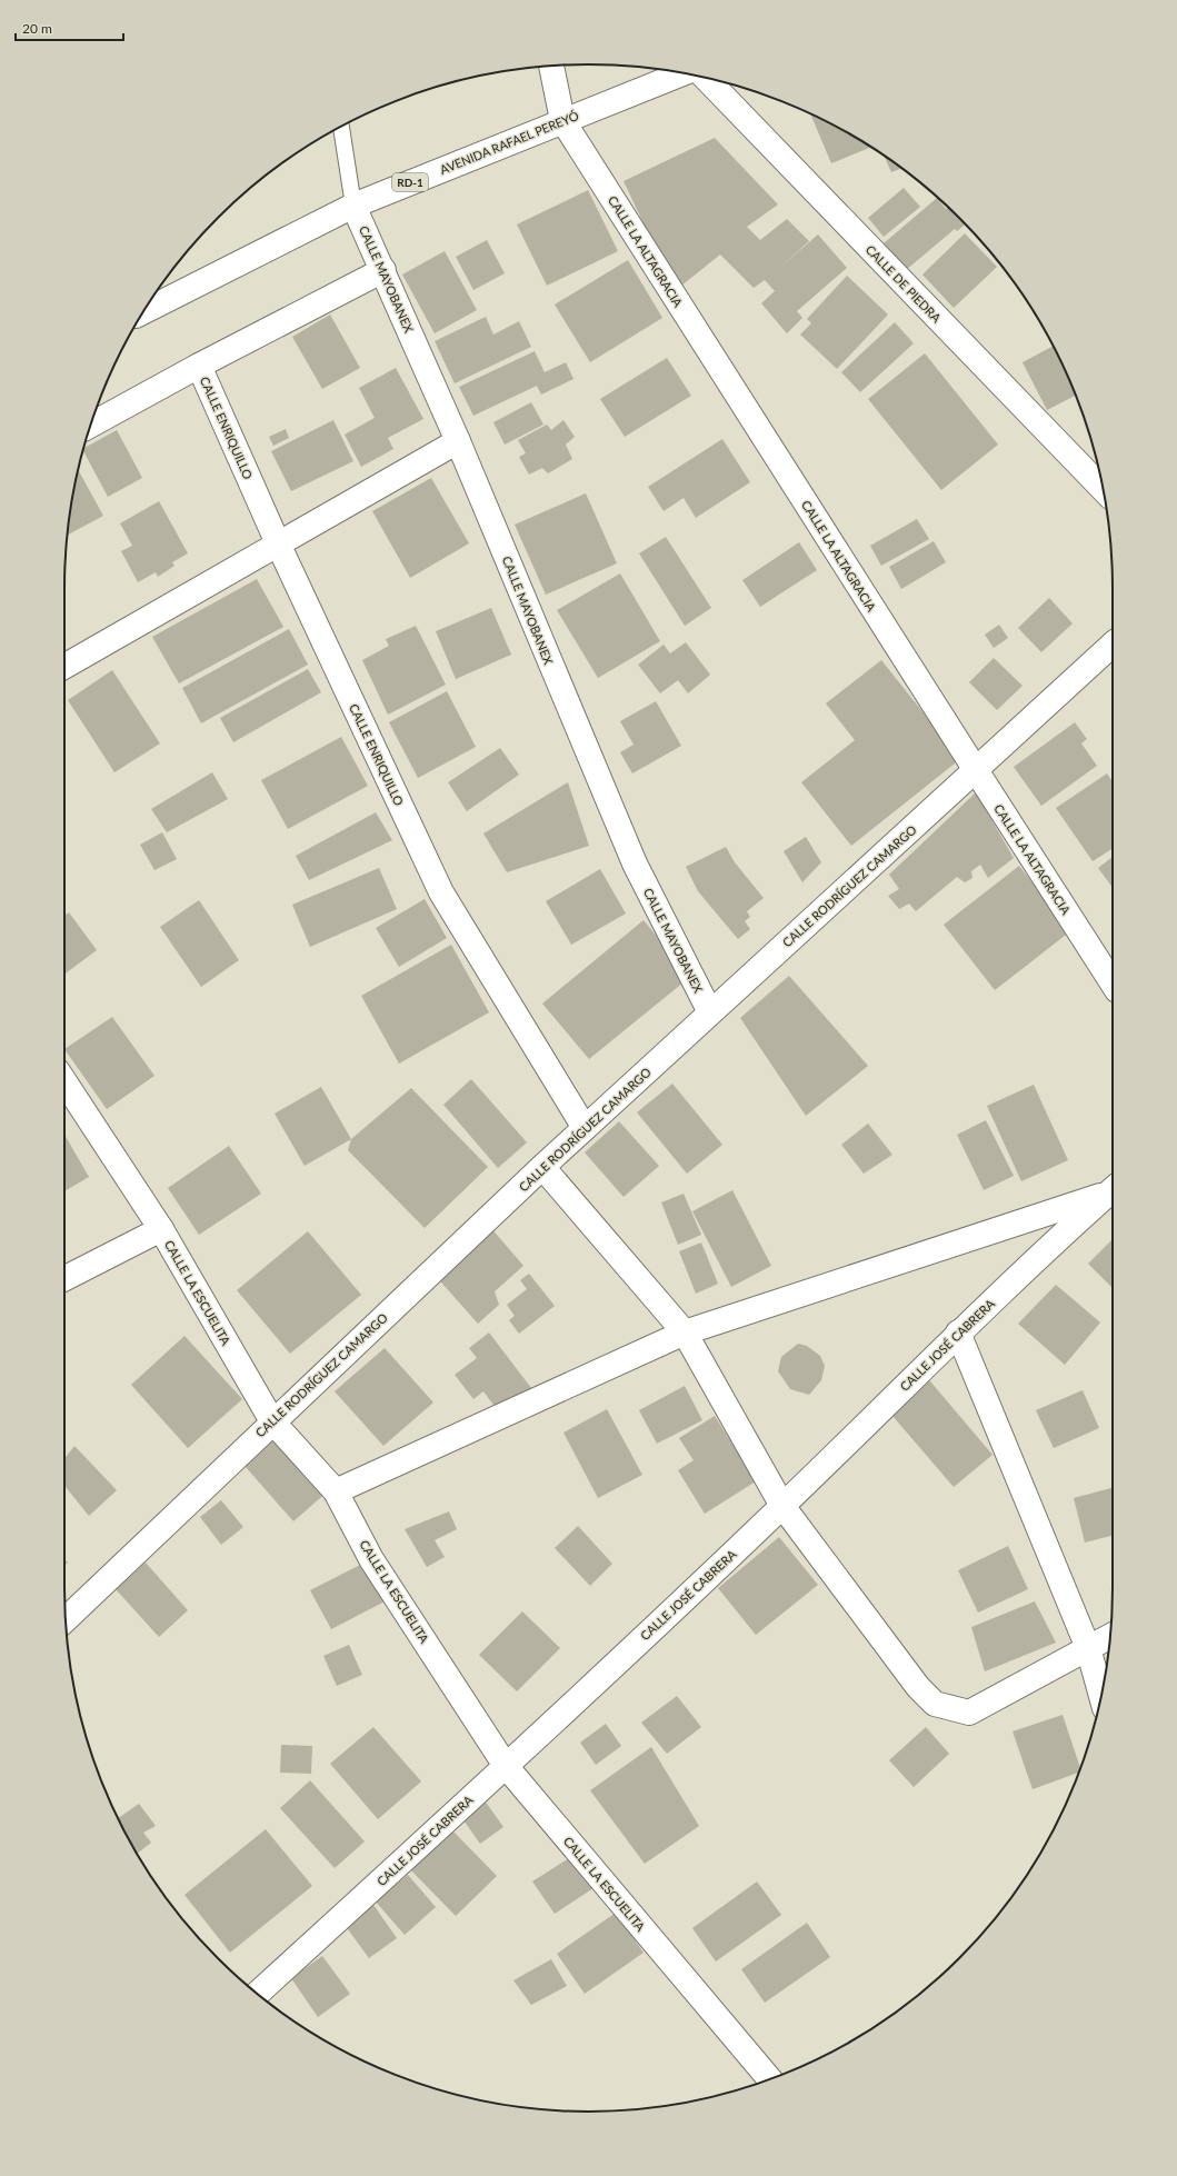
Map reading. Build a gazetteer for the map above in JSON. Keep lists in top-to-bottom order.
{
  "streets": {
    "street": [
      "AVENIDA RAFAEL PEREYÓ",
      "RD-1",
      "CALLE LA ALTAGRACIA",
      "CALLE MAYOBANEX",
      "CALLE DE PIEDRA",
      "CALLE ENRIQUILLO",
      "CALLE RODRÍGUEZ CAMARGO",
      "CALLE LA ESCUELITA",
      "CALLE JOSÉ CABRERA"
    ]
  },
  "crossings": [
    ["AVENIDA RAFAEL PEREYÓ", "CALLE LA ALTAGRACIA"],
    ["AVENIDA RAFAEL PEREYÓ", "CALLE MAYOBANEX"],
    ["CALLE LA ALTAGRACIA", "CALLE RODRÍGUEZ CAMARGO"],
    ["CALLE MAYOBANEX", "CALLE RODRÍGUEZ CAMARGO"],
    ["CALLE ENRIQUILLO", "CALLE RODRÍGUEZ CAMARGO"],
    ["CALLE RODRÍGUEZ CAMARGO", "CALLE LA ESCUELITA"],
    ["CALLE LA ESCUELITA", "CALLE JOSÉ CABRERA"]
  ],
  "scale_bar": "20 m"
}
